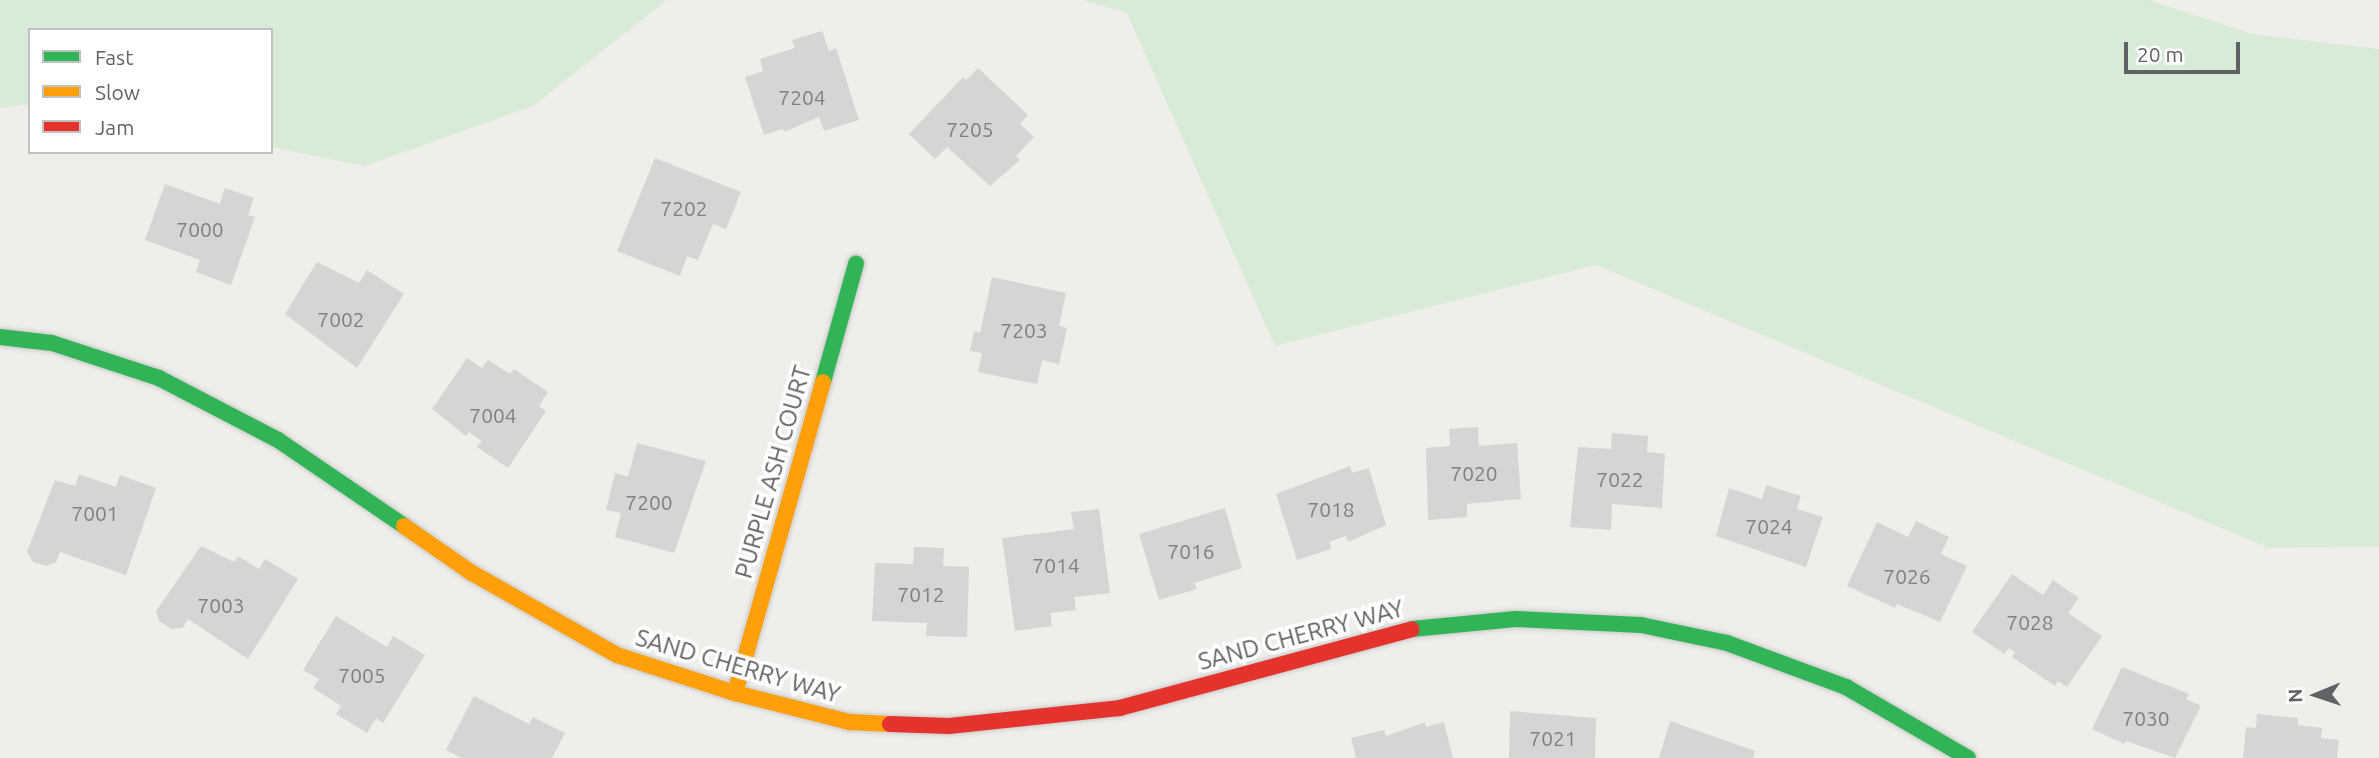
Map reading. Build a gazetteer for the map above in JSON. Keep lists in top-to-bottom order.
{
  "streets": {
    "street": ["PURPLE ASH COURT", "SAND CHERRY WAY"]
  },
  "crossings": [
    ["PURPLE ASH COURT", "SAND CHERRY WAY"]
  ],
  "house_numbers": [
    "7204",
    "7205",
    "7202",
    "7000",
    "7002",
    "7203",
    "7004",
    "7020",
    "7022",
    "7200",
    "7018",
    "7001",
    "7024",
    "7016",
    "7014",
    "7026",
    "7012",
    "7003",
    "7028",
    "7005",
    "7030",
    "7021"
  ],
  "legend": ["Fast", "Slow", "Jam"],
  "scale_bar": "20 m",
  "north": "left"
}
